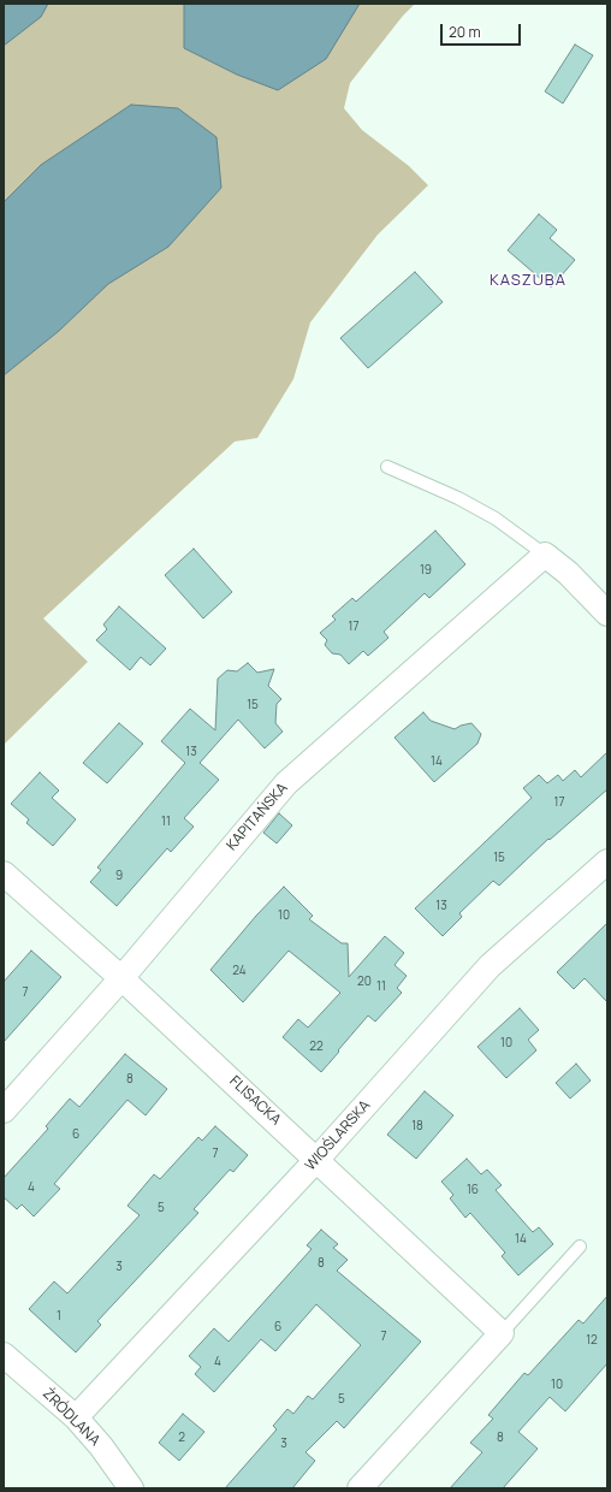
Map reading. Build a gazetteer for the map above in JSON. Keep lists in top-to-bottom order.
{
  "streets": {
    "street": [
      "KAPITAŃSKA",
      "FLISACKA",
      "WIOŚLARSKA",
      "ŹRÓDLANA"
    ]
  },
  "crossings": [
    ["KAPITAŃSKA", "FLISACKA"],
    ["FLISACKA", "WIOŚLARSKA"],
    ["WIOŚLARSKA", "ŹRÓDLANA"]
  ],
  "districts": ["KASZUBA"],
  "house_numbers": [
    "19",
    "17",
    "15",
    "13",
    "14",
    "17",
    "11",
    "15",
    "9",
    "13",
    "10",
    "24",
    "20",
    "11",
    "7",
    "10",
    "22",
    "8",
    "18",
    "6",
    "7",
    "4",
    "16",
    "5",
    "14",
    "8",
    "3",
    "1",
    "6",
    "7",
    "12",
    "4",
    "10",
    "5",
    "2",
    "8",
    "3"
  ],
  "scale_bar": "20 m"
}
